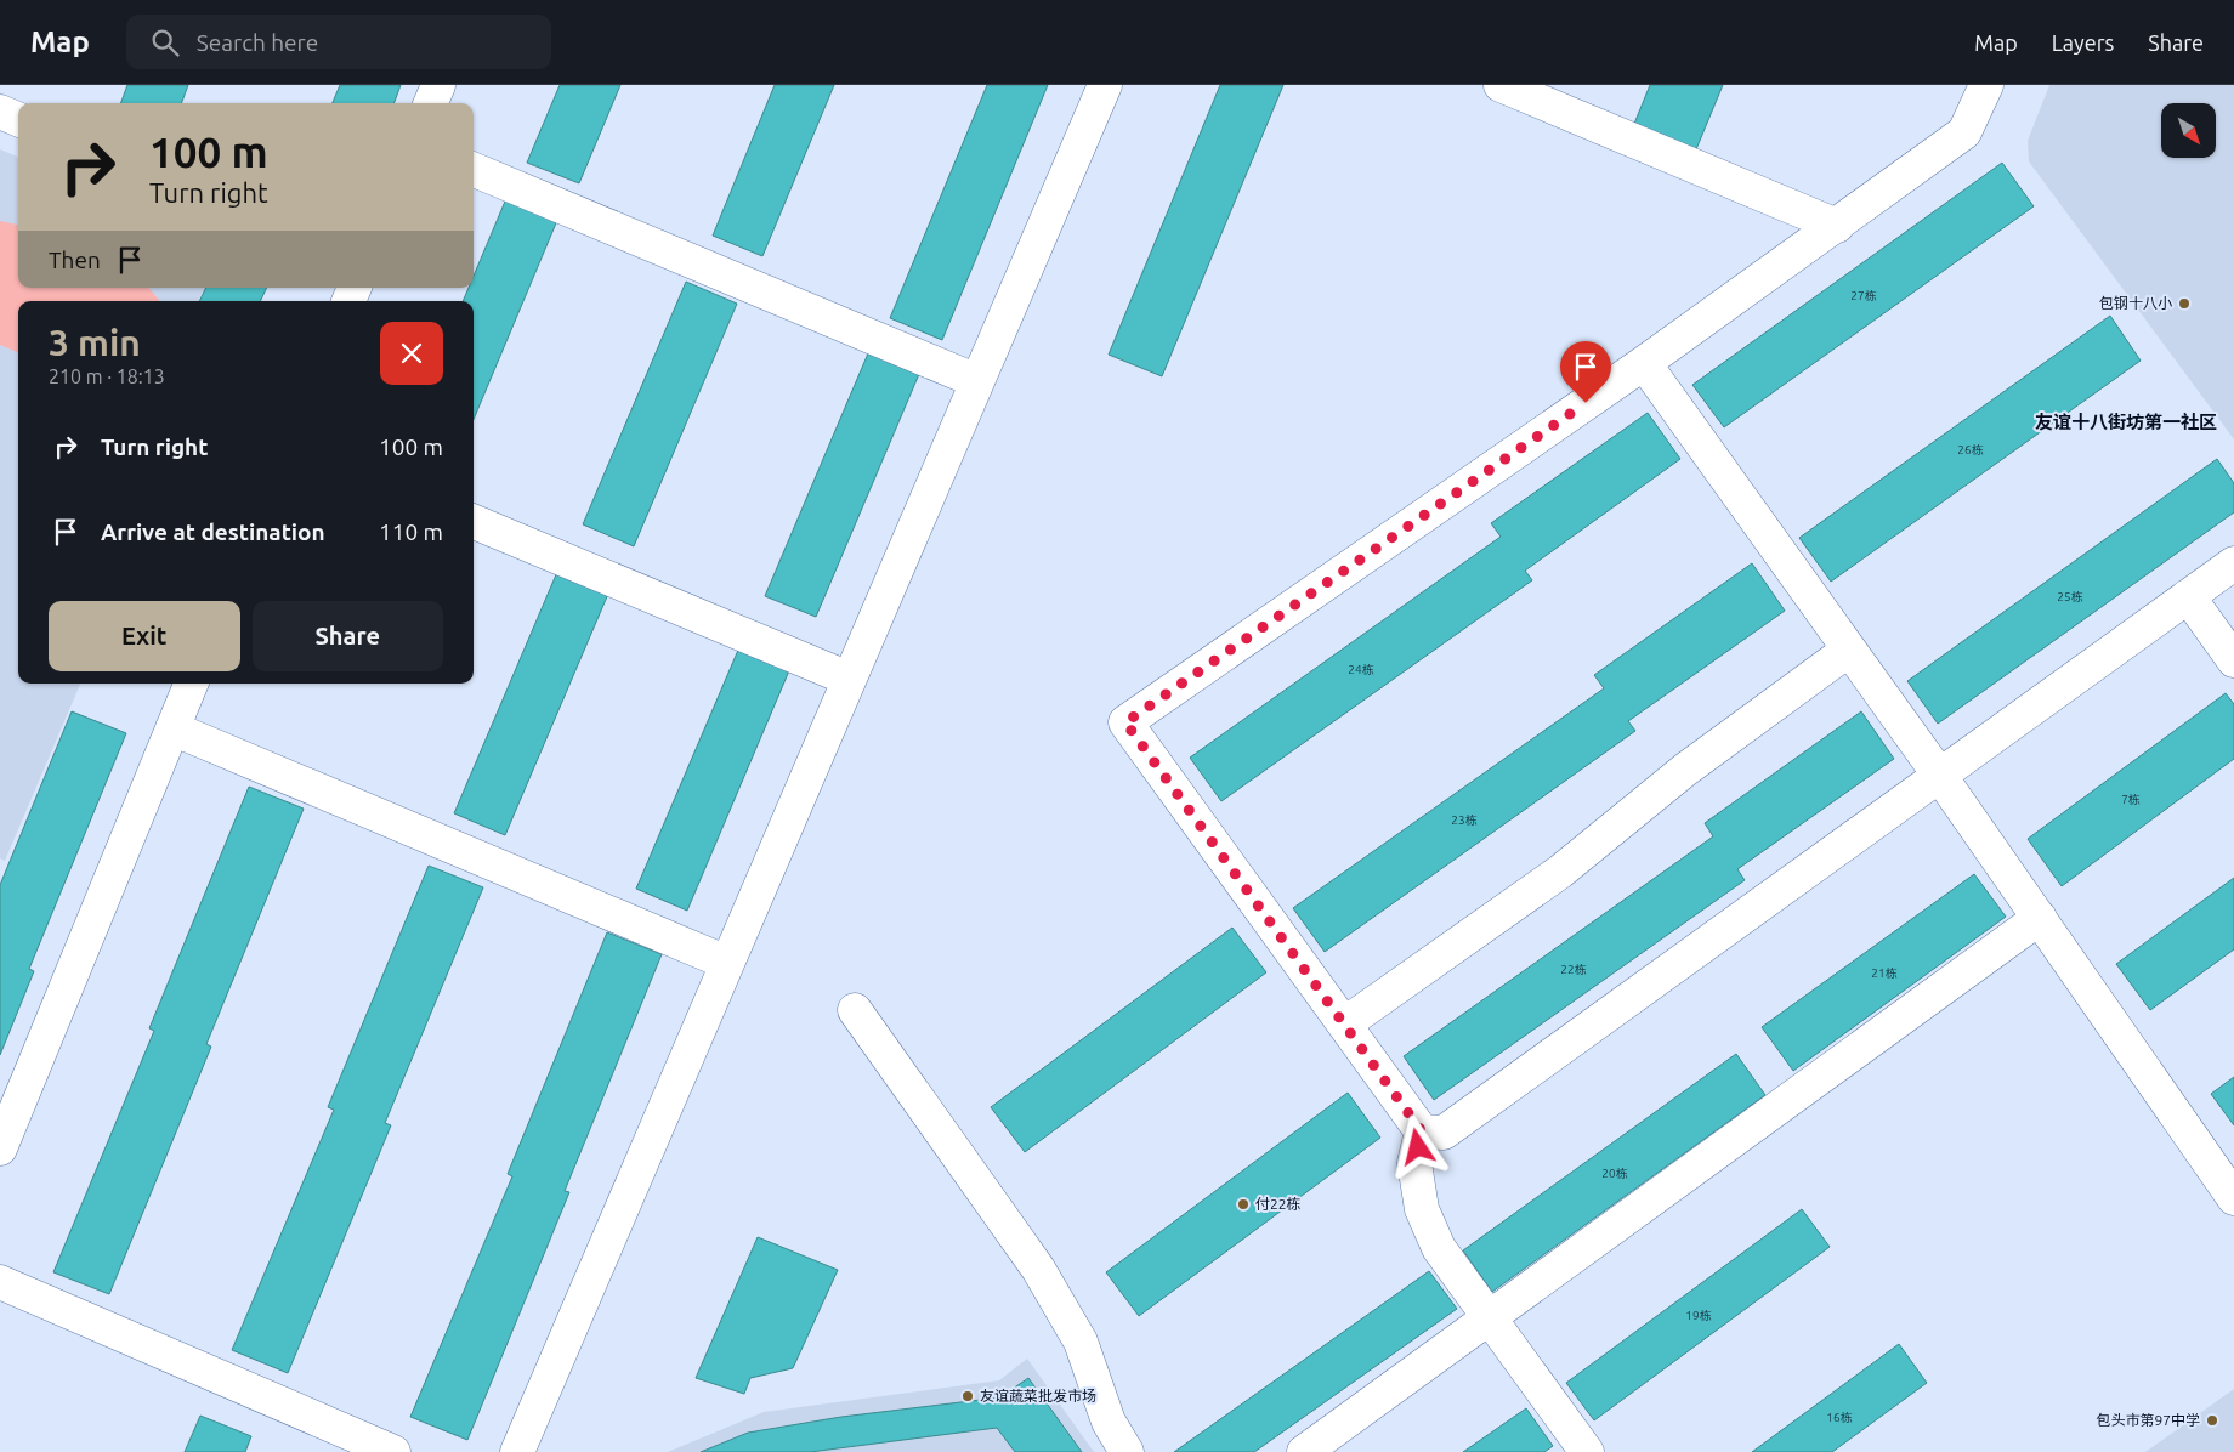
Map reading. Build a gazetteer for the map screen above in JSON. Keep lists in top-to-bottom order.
{
  "districts": ["友谊十八街坊第一社区"],
  "places": [
    "包钢十八小",
    "付22栋",
    "友谊蔬菜批发市场",
    "包头市第97中学"
  ],
  "house_numbers": [
    "27栋",
    "26栋",
    "25栋",
    "24栋",
    "7栋",
    "23栋",
    "22栋",
    "21栋",
    "20栋",
    "19栋",
    "16栋"
  ],
  "north": "bottom right",
  "page": {
    "header": "Map",
    "search": "Search here",
    "nav": ["Map", "Layers", "Share"],
    "turn": ["100 m", "Turn right"],
    "then": "Then",
    "heading": ["3 min", "210 m · 18:13"],
    "list": [
      {
        "name": "Turn right",
        "value": "100 m"
      },
      {
        "name": "Arrive at destination",
        "value": "110 m"
      }
    ],
    "buttons": ["Exit", "Share"]
  }
}
